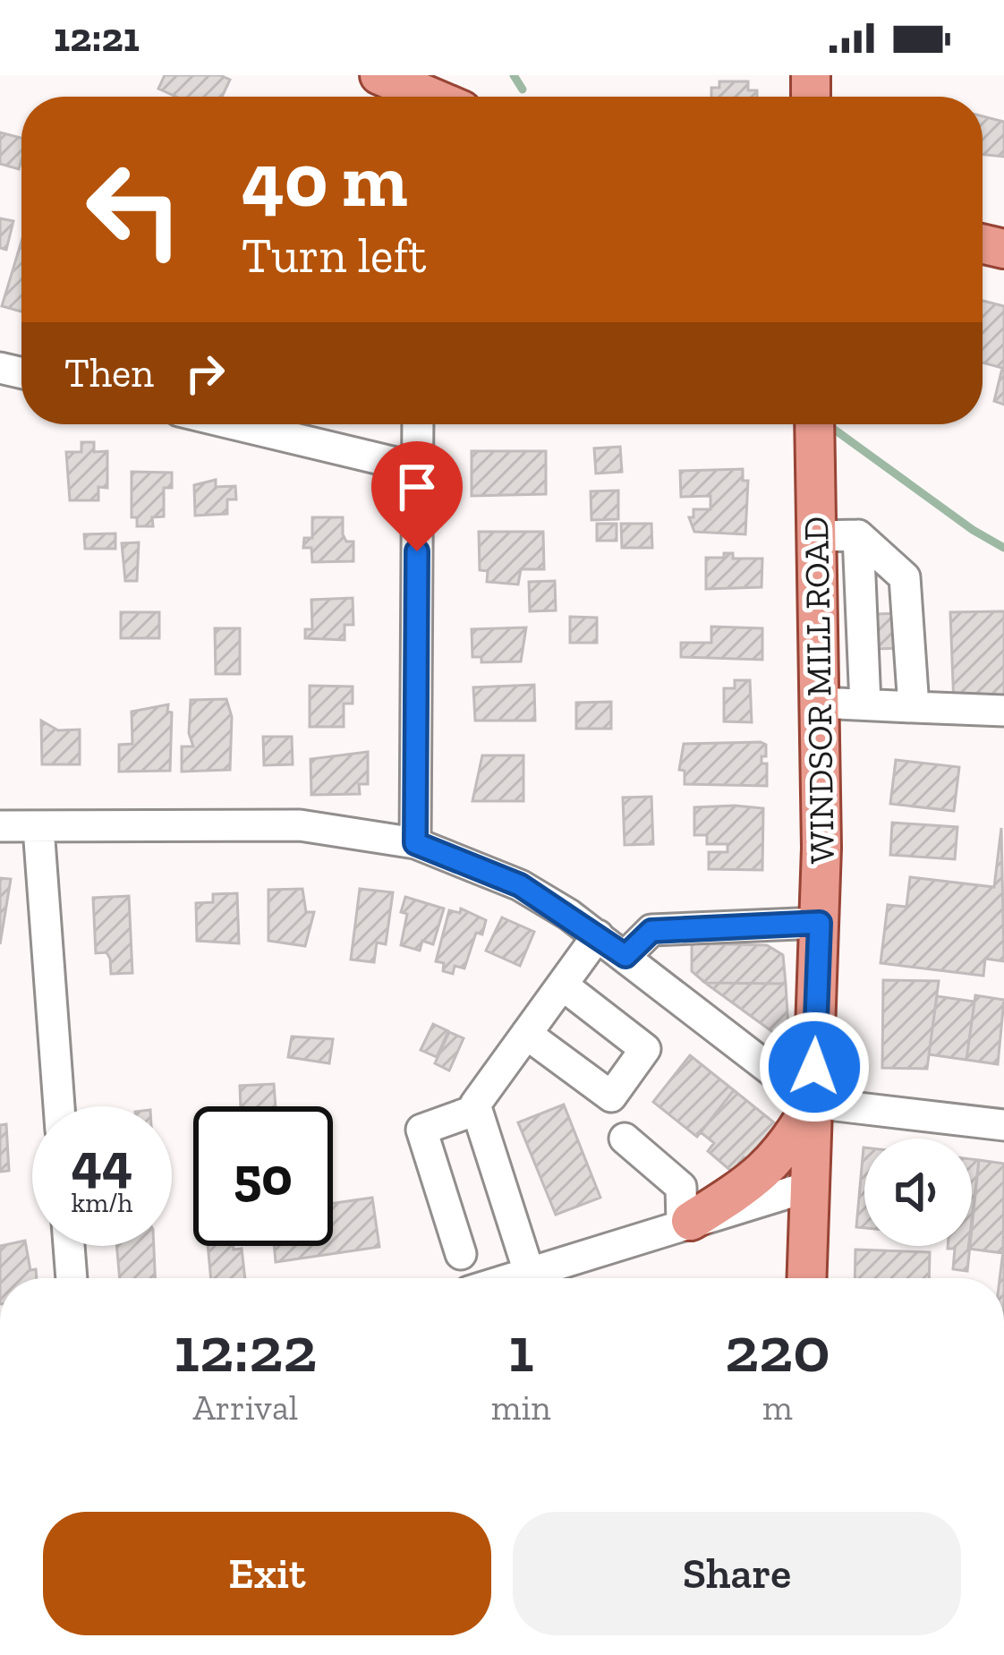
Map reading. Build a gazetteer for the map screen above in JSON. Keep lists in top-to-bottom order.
{
  "streets": {
    "main road": ["WINDSOR MILL ROAD"]
  },
  "page": {
    "status": "12:21",
    "turn": ["40 m", "Turn left"],
    "then": "Then",
    "speed": "44 km/h",
    "limit": "50",
    "eta": [
      "12:22",
      "Arrival",
      "1",
      "min",
      "220",
      "m"
    ],
    "buttons": ["Exit", "Share"]
  }
}
